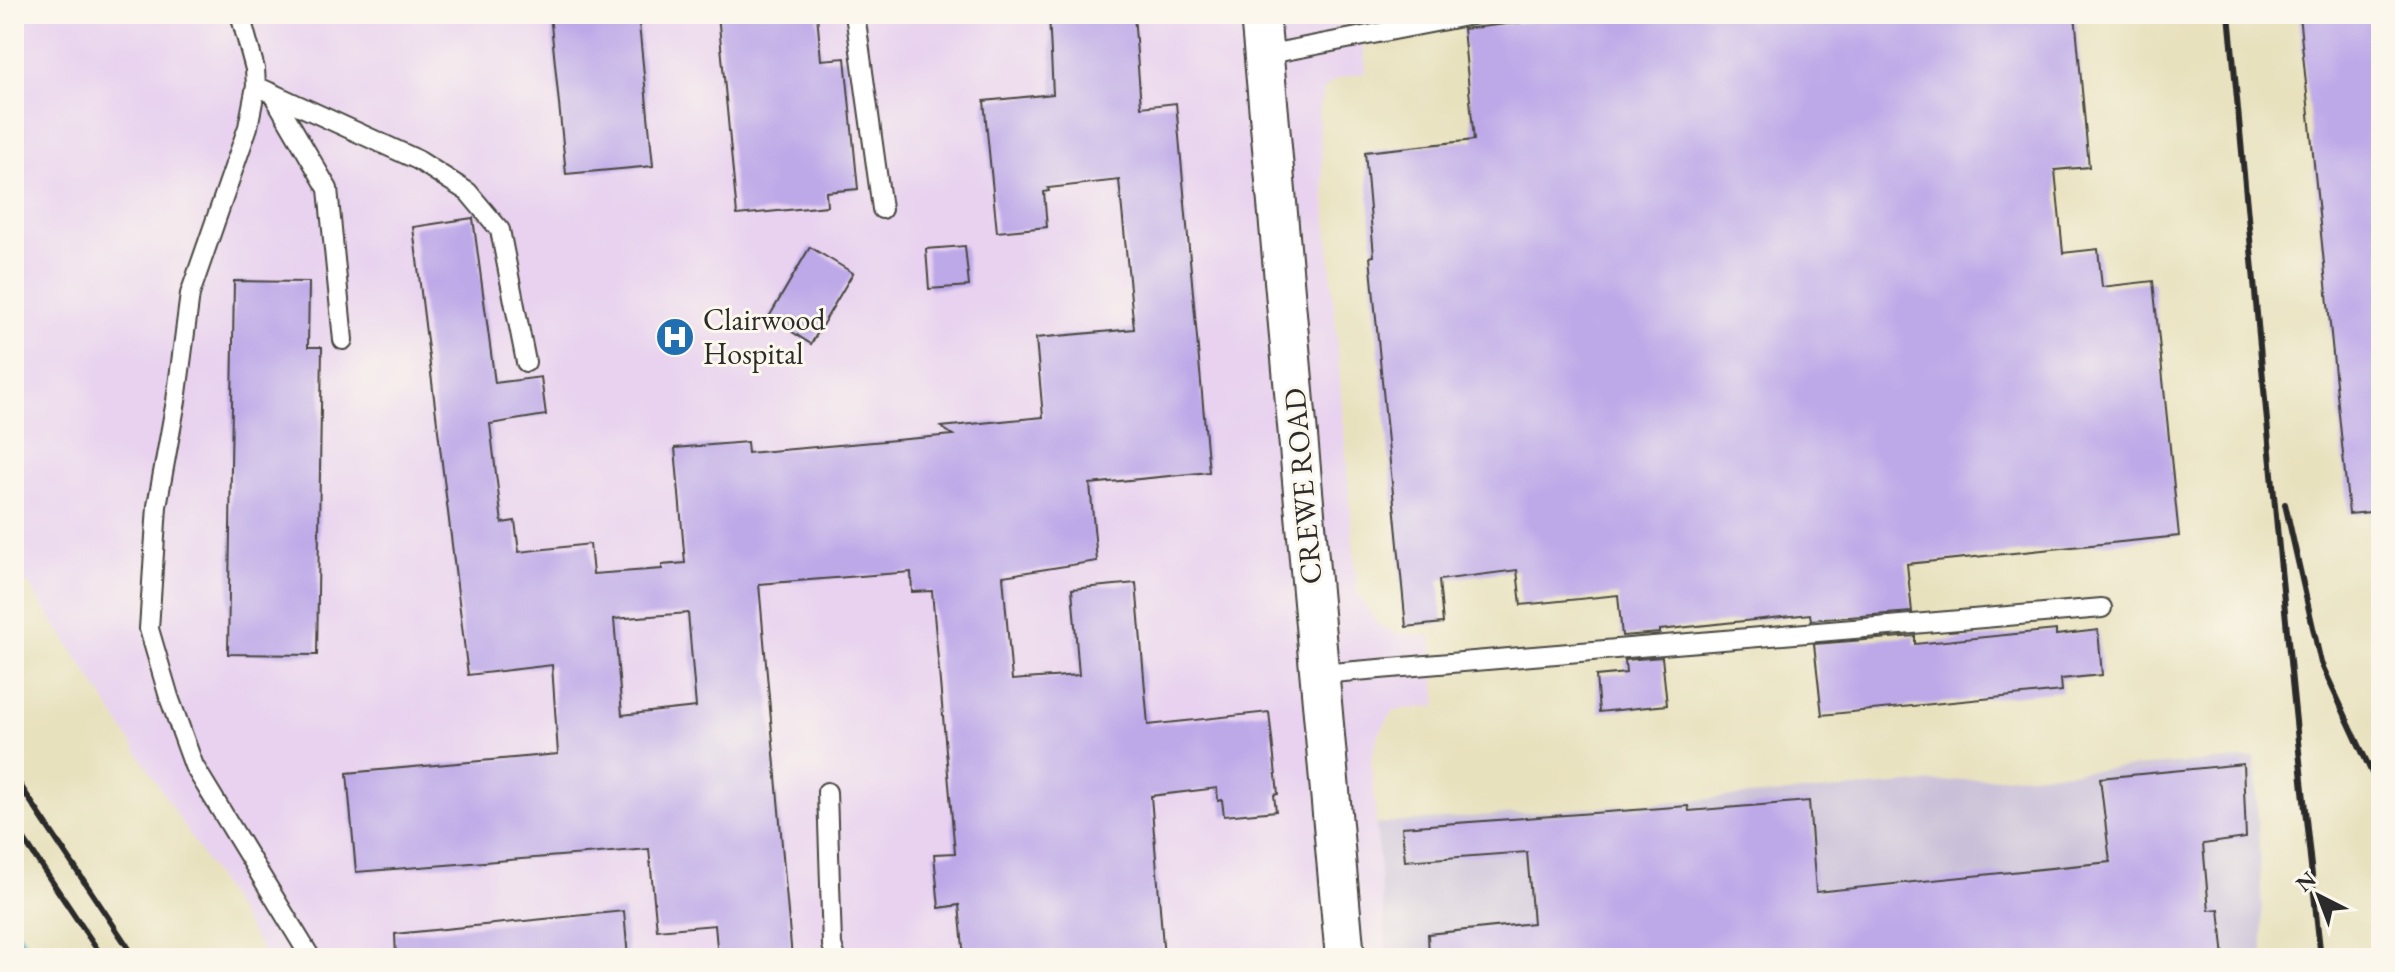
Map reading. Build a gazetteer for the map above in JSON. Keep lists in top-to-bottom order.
{
  "streets": {
    "street": ["CREWE ROAD"]
  },
  "places": {
    "hospital": ["Clairwood Hospital"]
  },
  "north": "top left"
}
